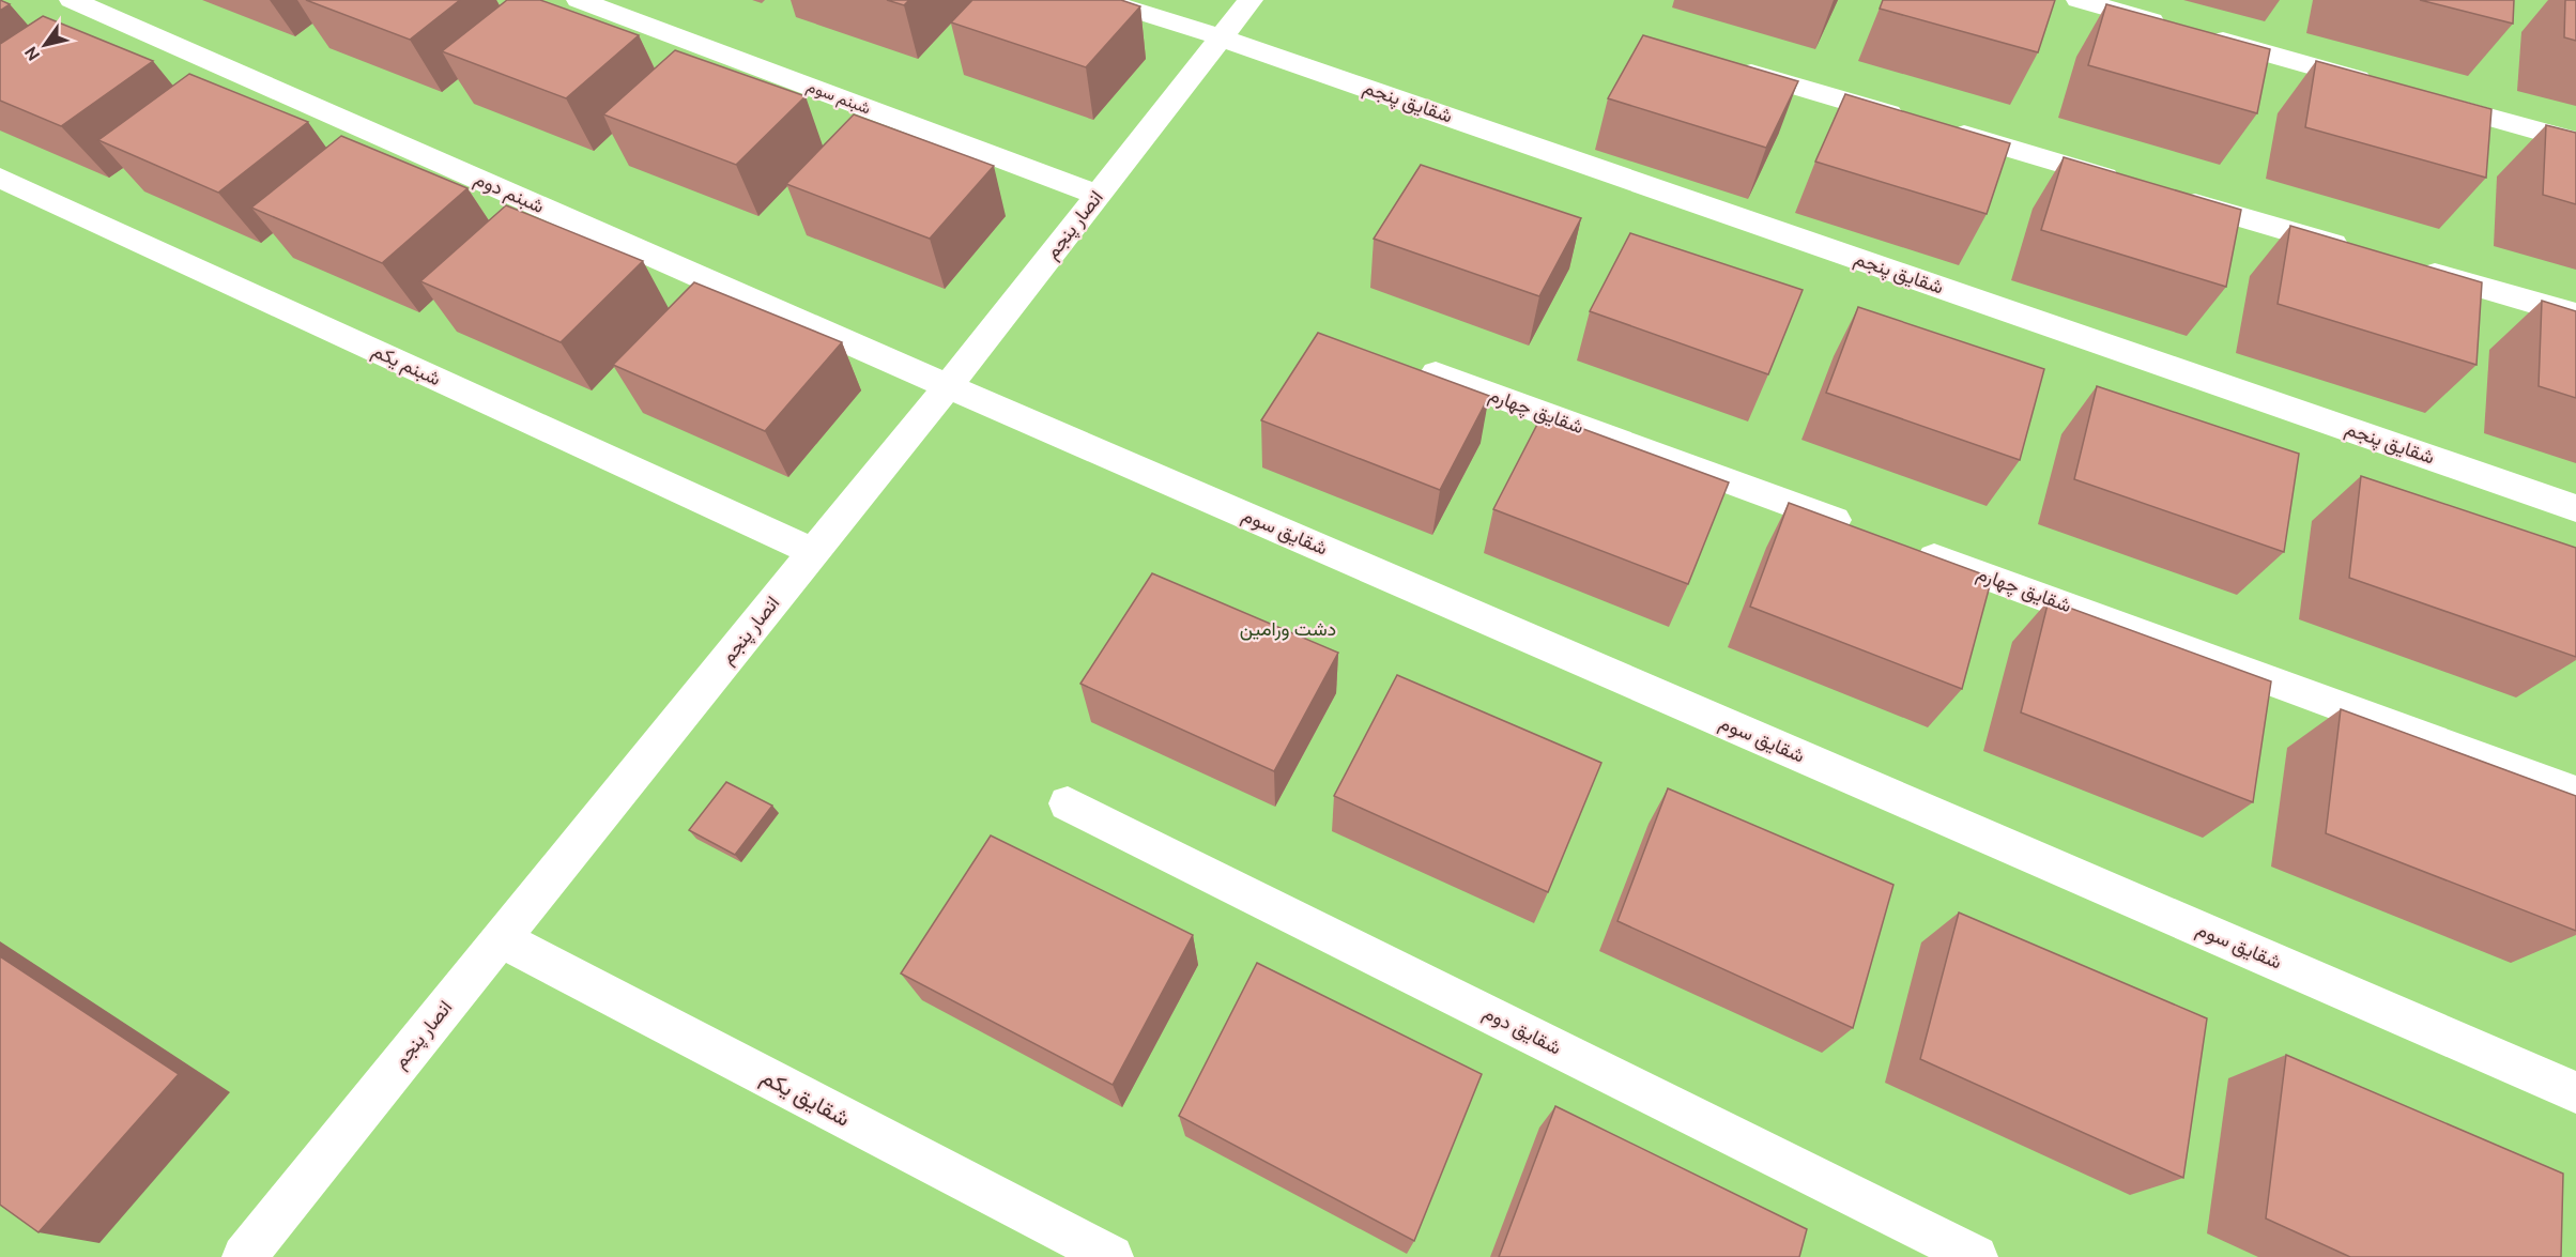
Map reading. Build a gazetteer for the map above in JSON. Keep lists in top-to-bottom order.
{
  "streets": {
    "street": [
      "شبنم سوم",
      "شقایق پنجم",
      "شبنم دوم",
      "انصار پنجم",
      "شبنم یکم",
      "شقایق چهارم",
      "شقایق سوم",
      "شقایق دوم",
      "شقایق یکم"
    ]
  },
  "crossings": [
    ["شبنم سوم", "انصار پنجم"],
    ["شقایق پنجم", "انصار پنجم"],
    ["شبنم دوم", "انصار پنجم"],
    ["شبنم دوم", "شقایق سوم"],
    ["انصار پنجم", "شبنم یکم"],
    ["انصار پنجم", "شقایق سوم"],
    ["انصار پنجم", "شقایق یکم"]
  ],
  "parks": ["دشت ورامین"],
  "north": "bottom left"
}
